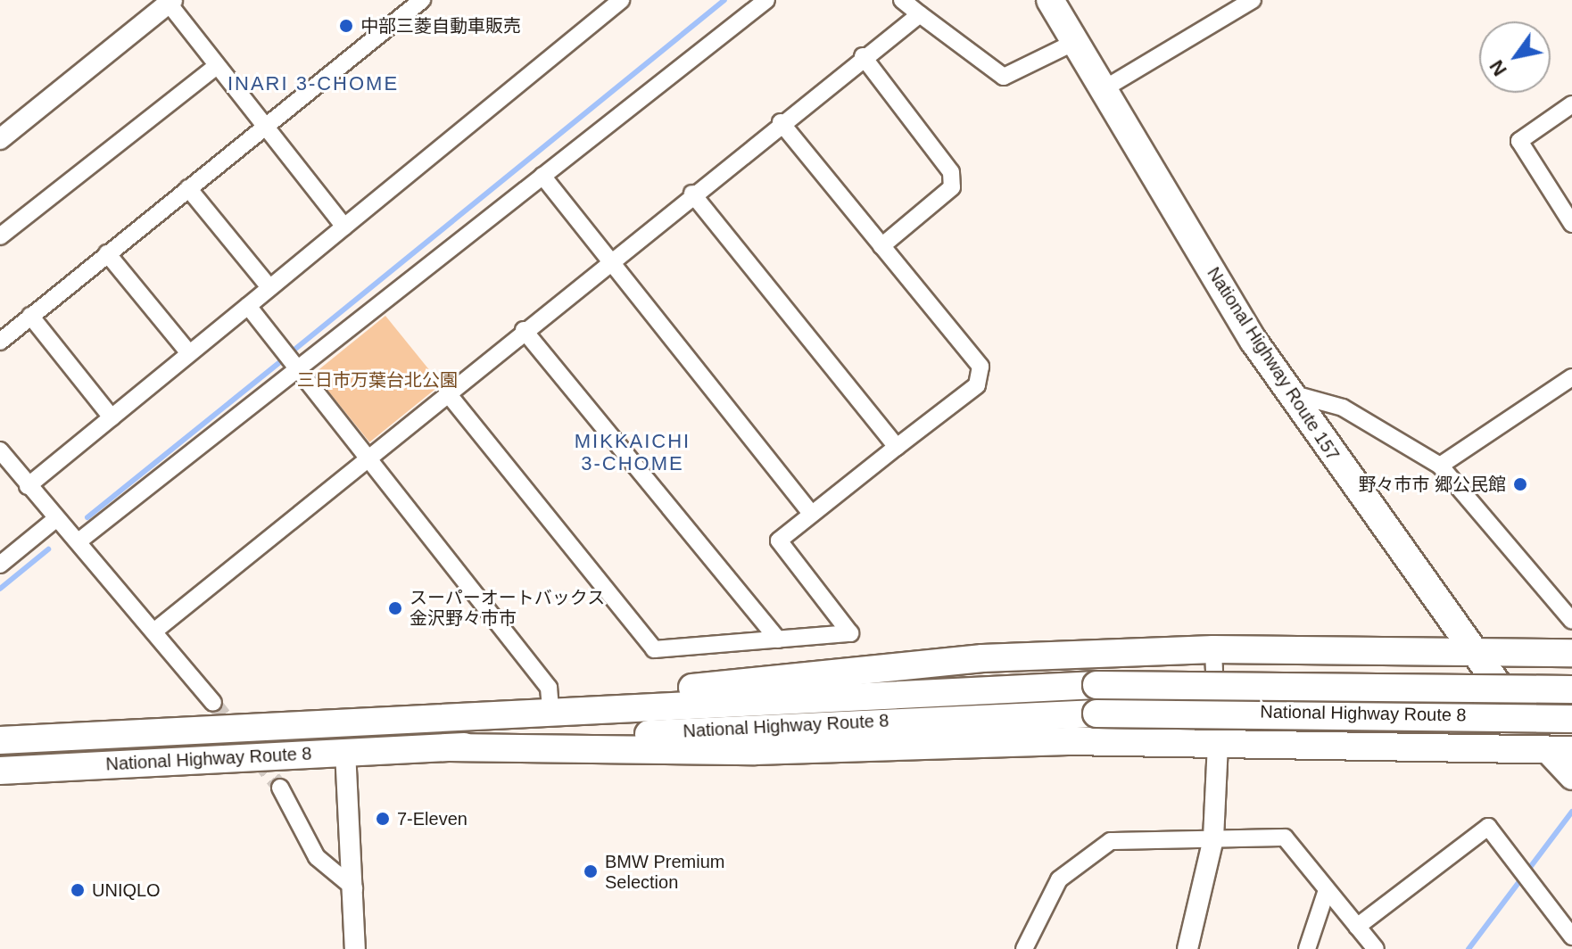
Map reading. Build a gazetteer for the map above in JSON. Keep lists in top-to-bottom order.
{
  "streets": {
    "highway": ["National Highway Route 157", "National Highway Route 8"]
  },
  "districts": ["INARI 3-CHOME", "MIKKAICHI 3-CHOME"],
  "parks": ["三日市万葉台北公園"],
  "places": [
    "中部三菱自動車販売",
    "野々市市 郷公民館",
    "スーパーオートバックス 金沢野々市市",
    "7-Eleven",
    "BMW Premium Selection",
    "UNIQLO"
  ],
  "north": "bottom left"
}
